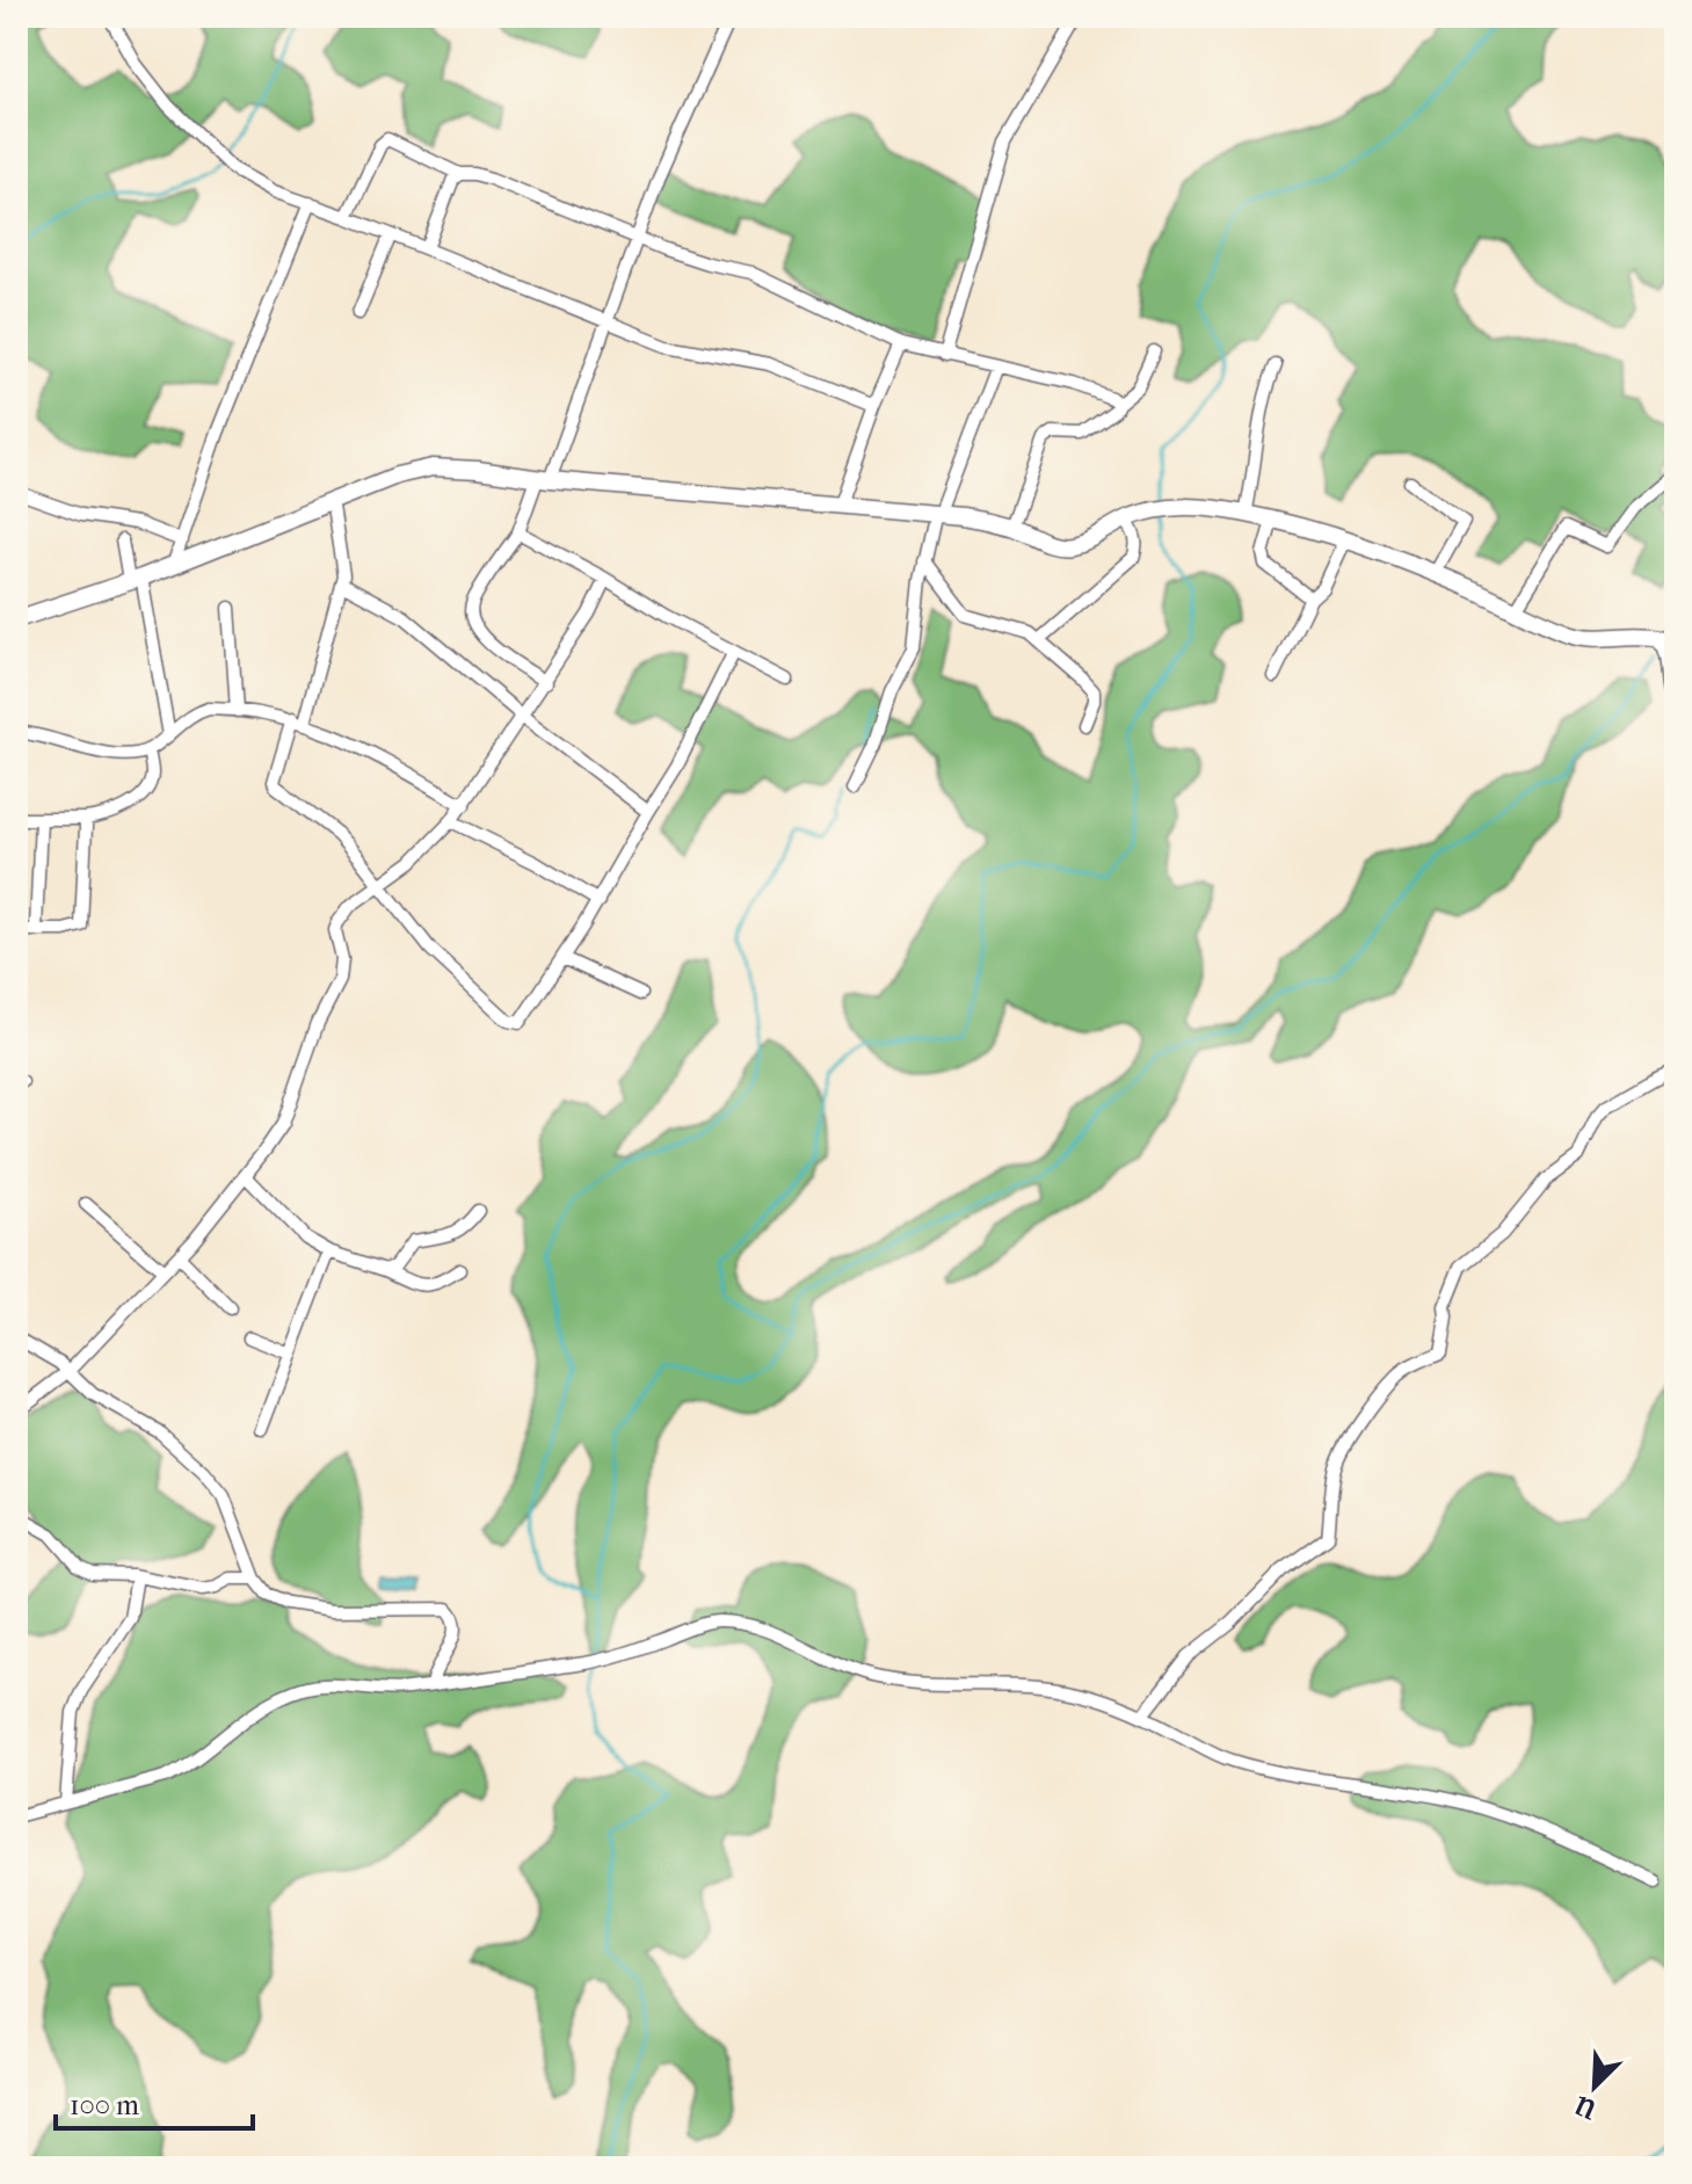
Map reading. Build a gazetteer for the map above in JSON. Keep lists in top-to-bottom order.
{
  "scale_bar": "100 m",
  "north": "bottom left"
}
